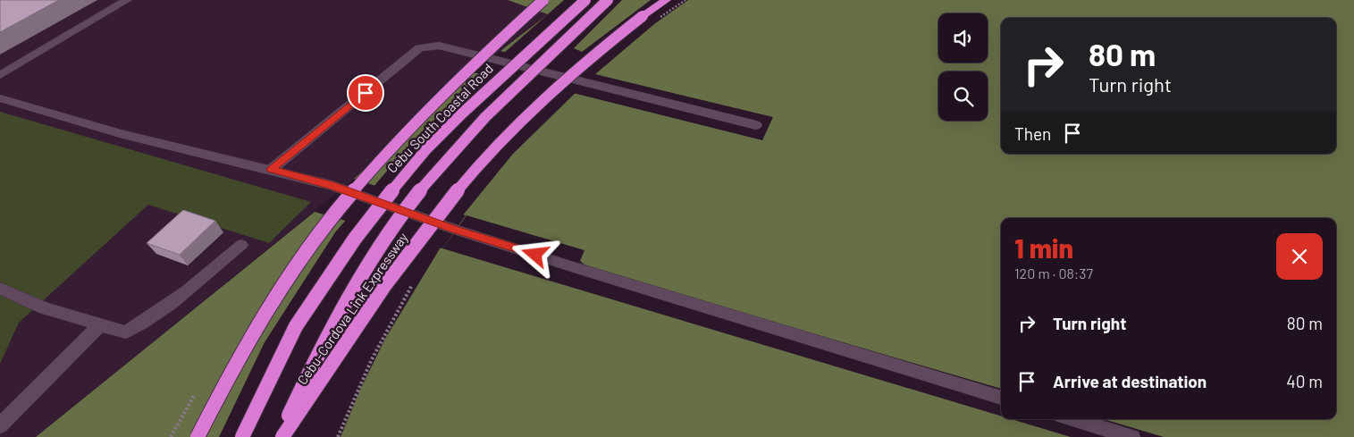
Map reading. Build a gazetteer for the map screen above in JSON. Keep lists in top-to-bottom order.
{
  "streets": {
    "highway": ["Cebu South Coastal Road", "Cebu-Cordova Link Expressway"]
  },
  "page": {
    "turn": ["80 m", "Turn right"],
    "then": "Then",
    "heading": ["1 min", "120 m · 08:37"],
    "list": [
      {
        "name": "Turn right",
        "value": "80 m"
      },
      {
        "name": "Arrive at destination",
        "value": "40 m"
      }
    ]
  }
}
